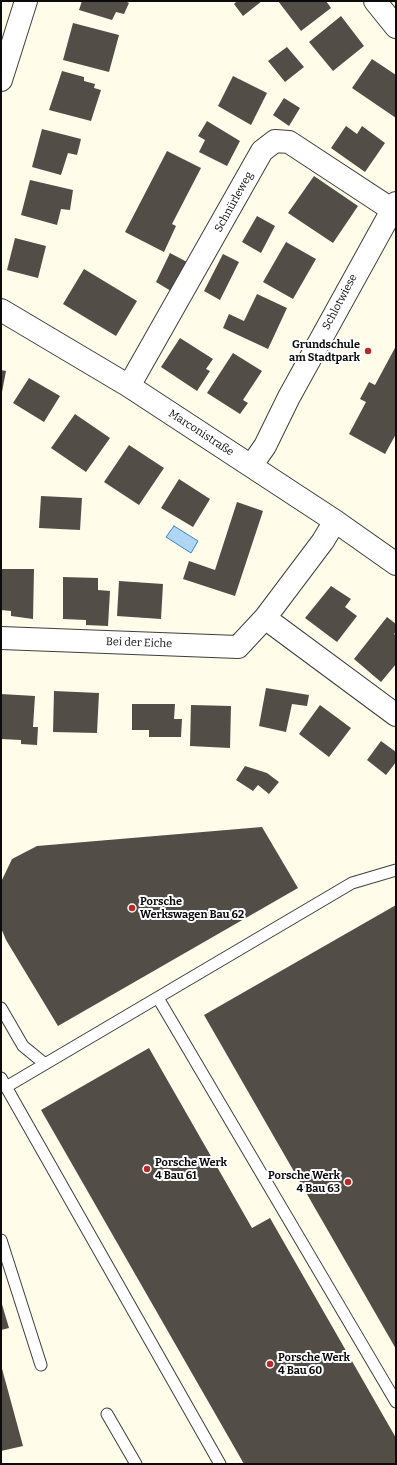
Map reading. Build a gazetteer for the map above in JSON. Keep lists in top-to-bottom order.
{
  "streets": {
    "street": [
      "Schnürleweg",
      "Schlotwiese",
      "Marconistraße",
      "Bei der Eiche"
    ]
  },
  "crossings": [
    ["Schnürleweg", "Schlotwiese"],
    ["Schnürleweg", "Marconistraße"],
    ["Schlotwiese", "Marconistraße"],
    ["Marconistraße", "Bei der Eiche"]
  ],
  "places": [
    "Grundschule am Stadtpark",
    "Porsche Werkswagen Bau 62",
    "Porsche Werk 4 Bau 61",
    "Porsche Werk 4 Bau 63",
    "Porsche Werk 4 Bau 60"
  ]
}
